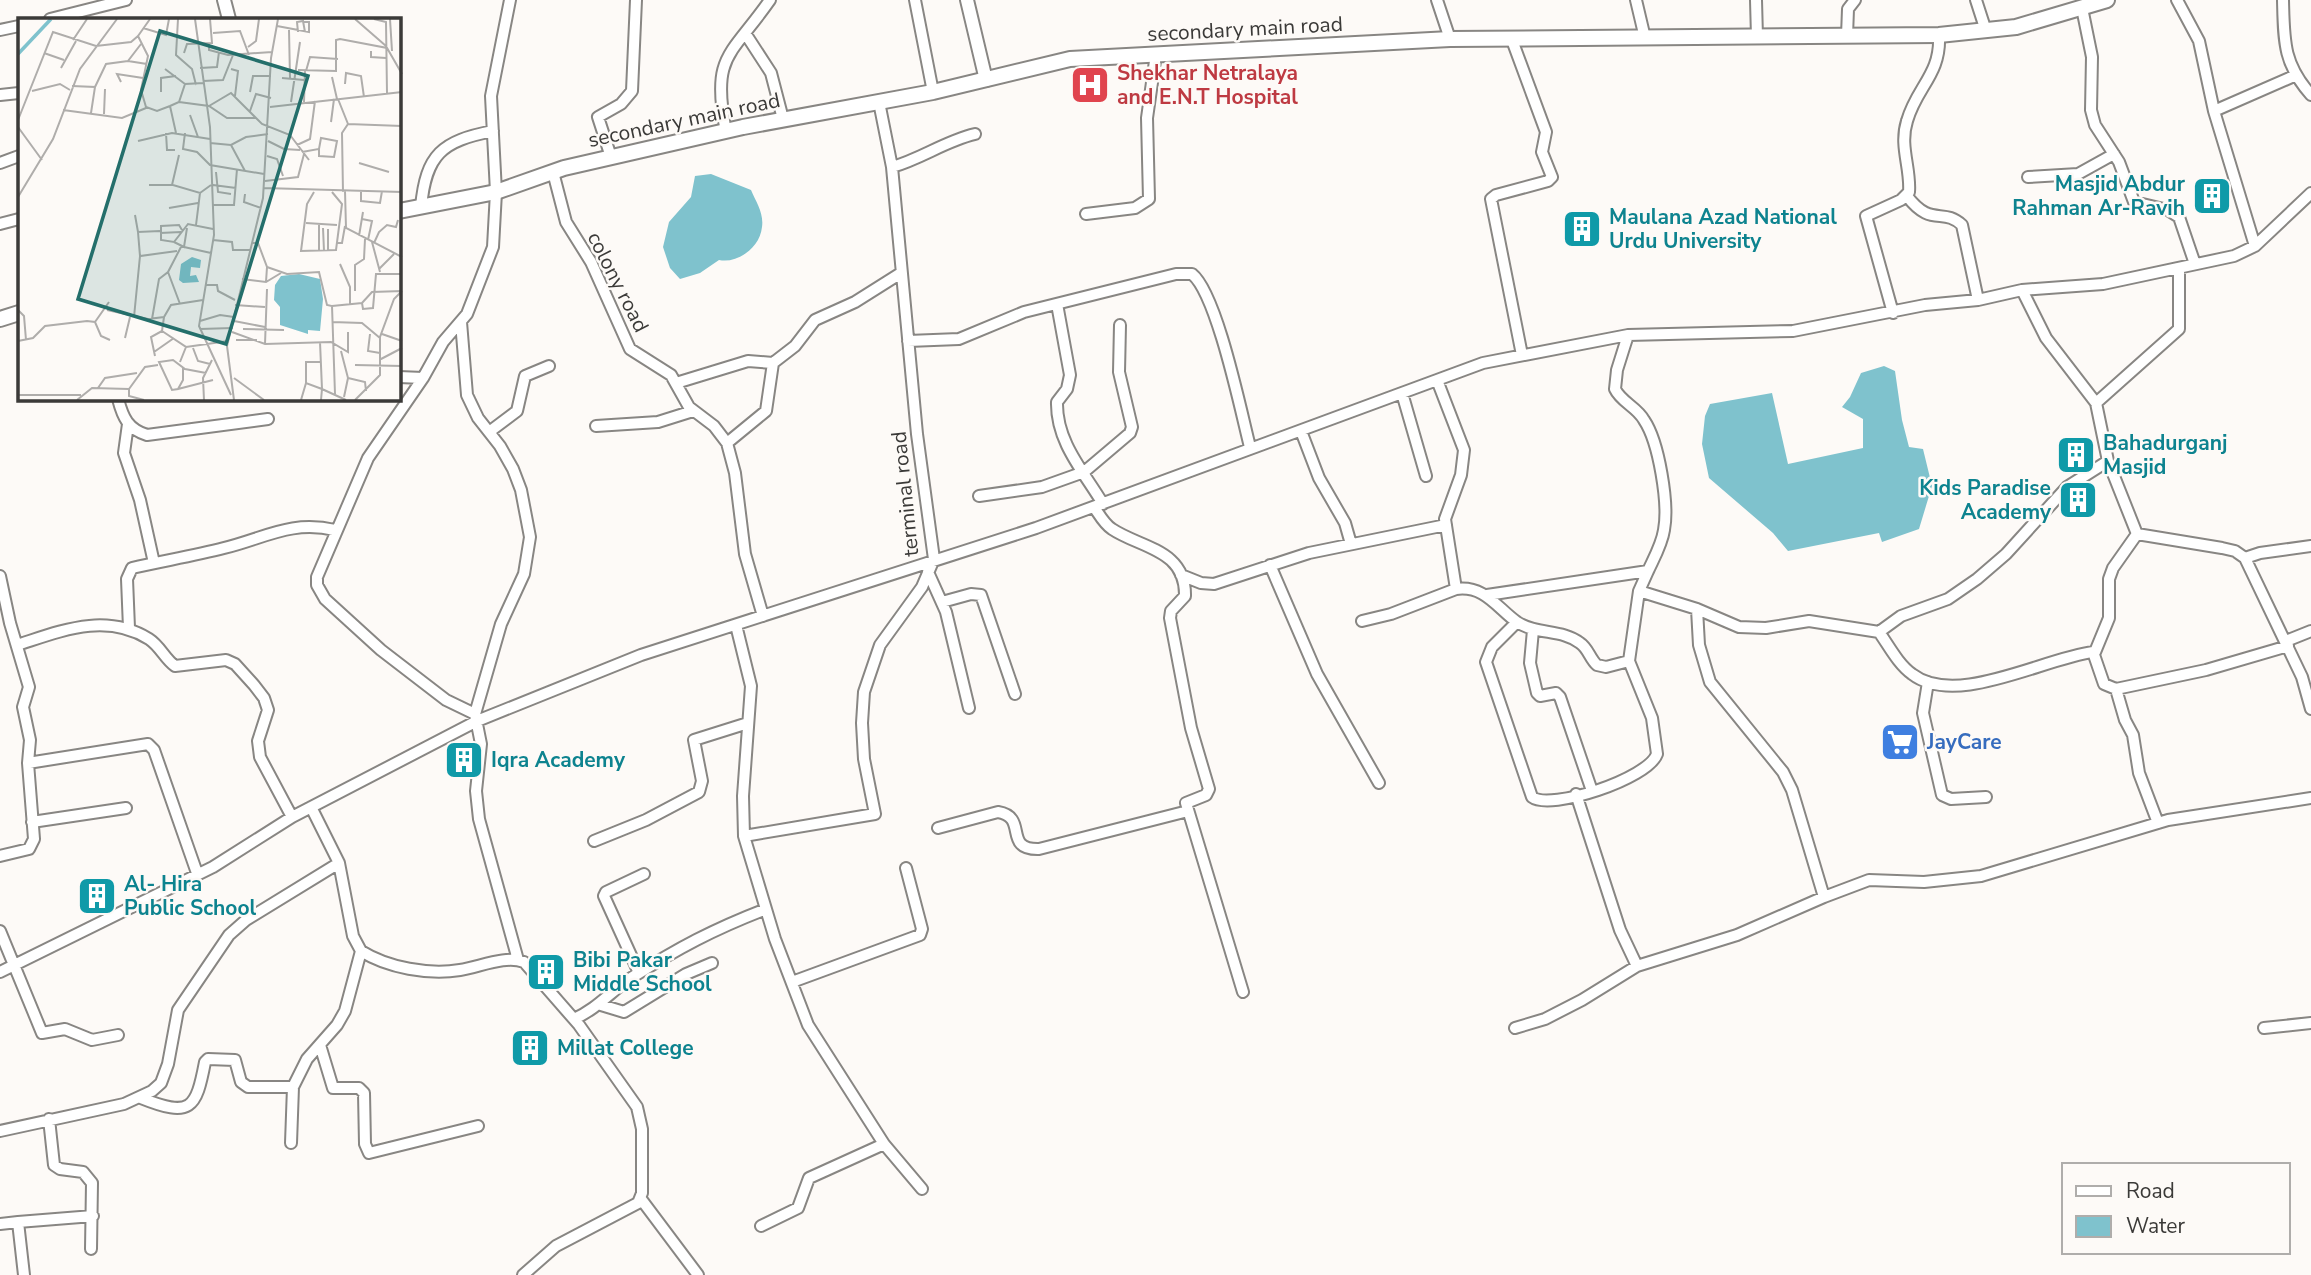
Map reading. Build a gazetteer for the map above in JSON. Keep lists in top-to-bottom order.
{
  "streets": {
    "main road": ["secondary main road"],
    "street": ["colony road", "terminal road"]
  },
  "crossings": [
    ["secondary main road", "colony road"],
    ["secondary main road", "terminal road"]
  ],
  "places": {
    "hospital": ["Shekhar Netralaya and E.N.T Hospital"],
    "building": [
      "Masjid Abdur Rahman Ar-Ravih",
      "Maulana Azad National Urdu University",
      "Bahadurganj Masjid",
      "Kids Paradise Academy",
      "Iqra Academy",
      "Al- Hira Public School",
      "Bibi Pakar Middle School",
      "Millat College"
    ],
    "supermarket": ["JayCare"]
  },
  "legend": ["Road", "Water"]
}
